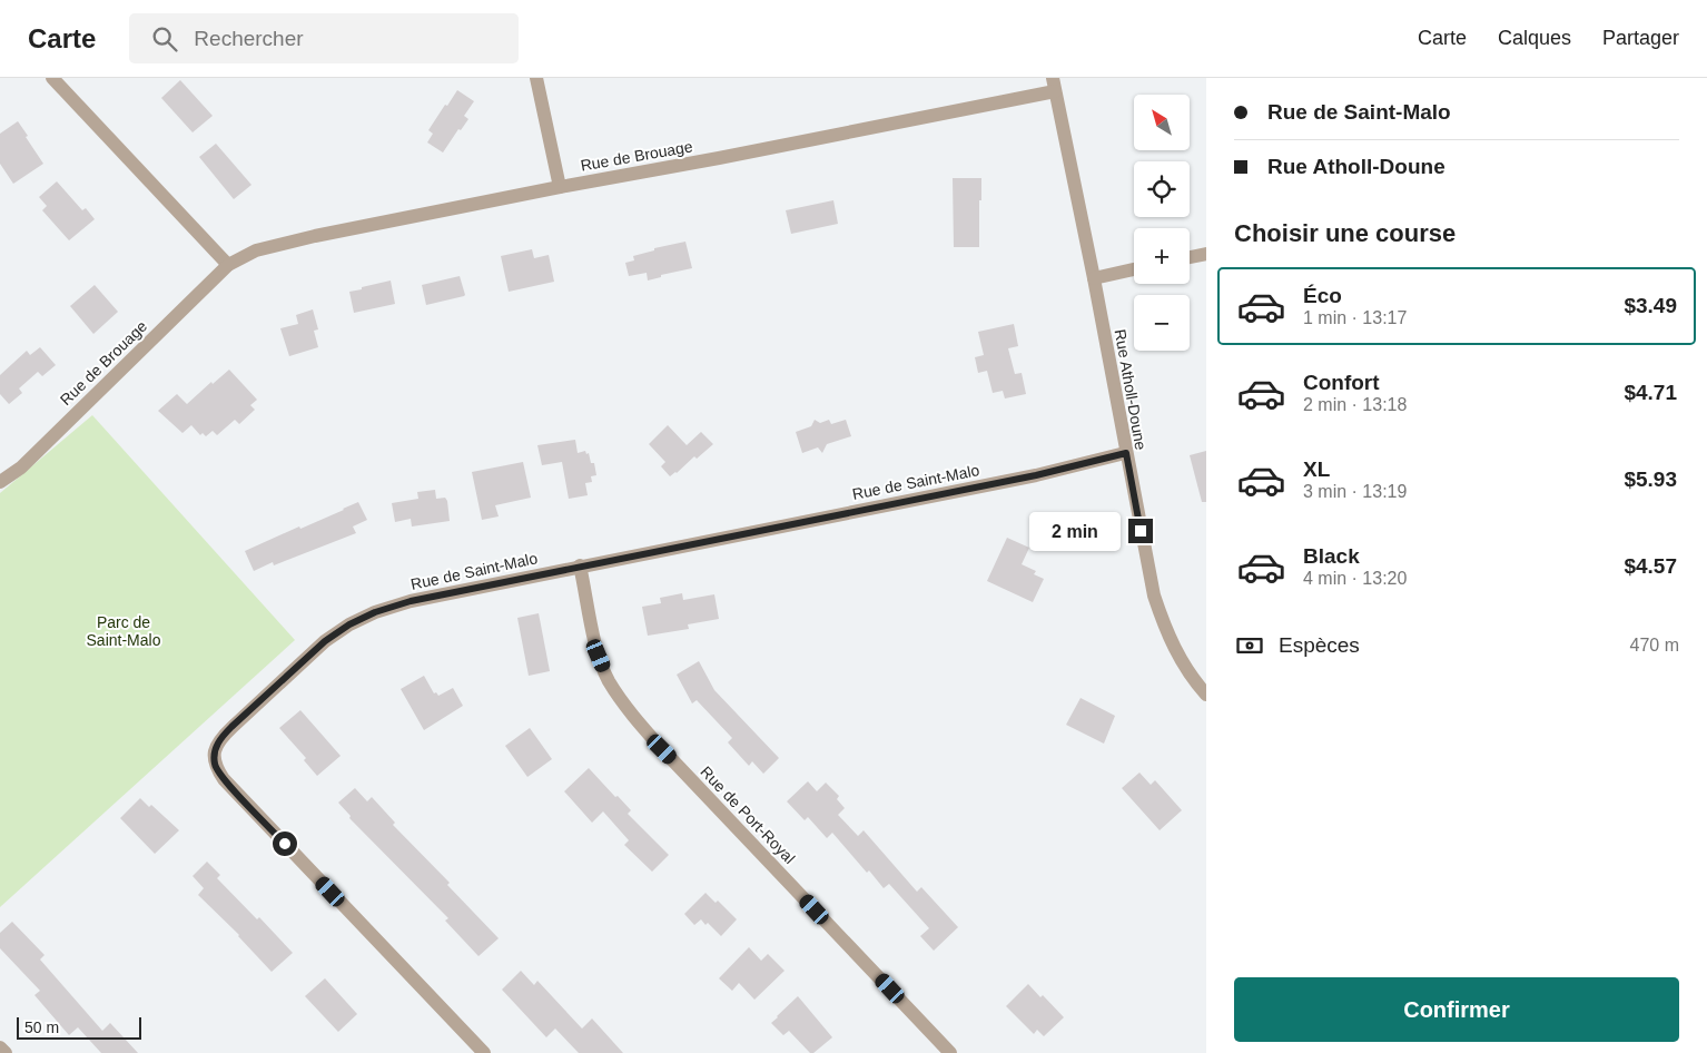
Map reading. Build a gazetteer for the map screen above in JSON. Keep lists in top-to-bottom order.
{
  "streets": {
    "street": [
      "Rue de Brouage",
      "Rue Atholl-Doune",
      "Rue de Saint-Malo",
      "Rue de Port-Royal"
    ]
  },
  "crossings": [
    ["Rue de Brouage", "Rue Atholl-Doune"],
    ["Rue Atholl-Doune", "Rue de Saint-Malo"],
    ["Rue de Saint-Malo", "Rue de Port-Royal"]
  ],
  "parks": ["Parc de Saint-Malo"],
  "scale_bar": "50 m",
  "north": "top left",
  "page": {
    "header": "Carte",
    "search": "Rechercher",
    "nav": ["Carte", "Calques", "Partager"],
    "banner": ["Rue de Saint-Malo", "Rue Atholl-Doune"],
    "map_buttons": ["+", "−"],
    "heading": "Choisir une course",
    "list": [
      {
        "name": "Éco",
        "note": "1 min · 13:17",
        "value": "$3.49"
      },
      {
        "name": "Confort",
        "note": "2 min · 13:18",
        "value": "$4.71"
      },
      {
        "name": "XL",
        "note": "3 min · 13:19",
        "value": "$5.93"
      },
      {
        "name": "Black",
        "note": "4 min · 13:20",
        "value": "$4.57"
      }
    ],
    "bubble": "2 min",
    "pay": ["Espèces", "470 m"],
    "buttons": "Confirmer",
    "scale": "50 m"
  }
}
